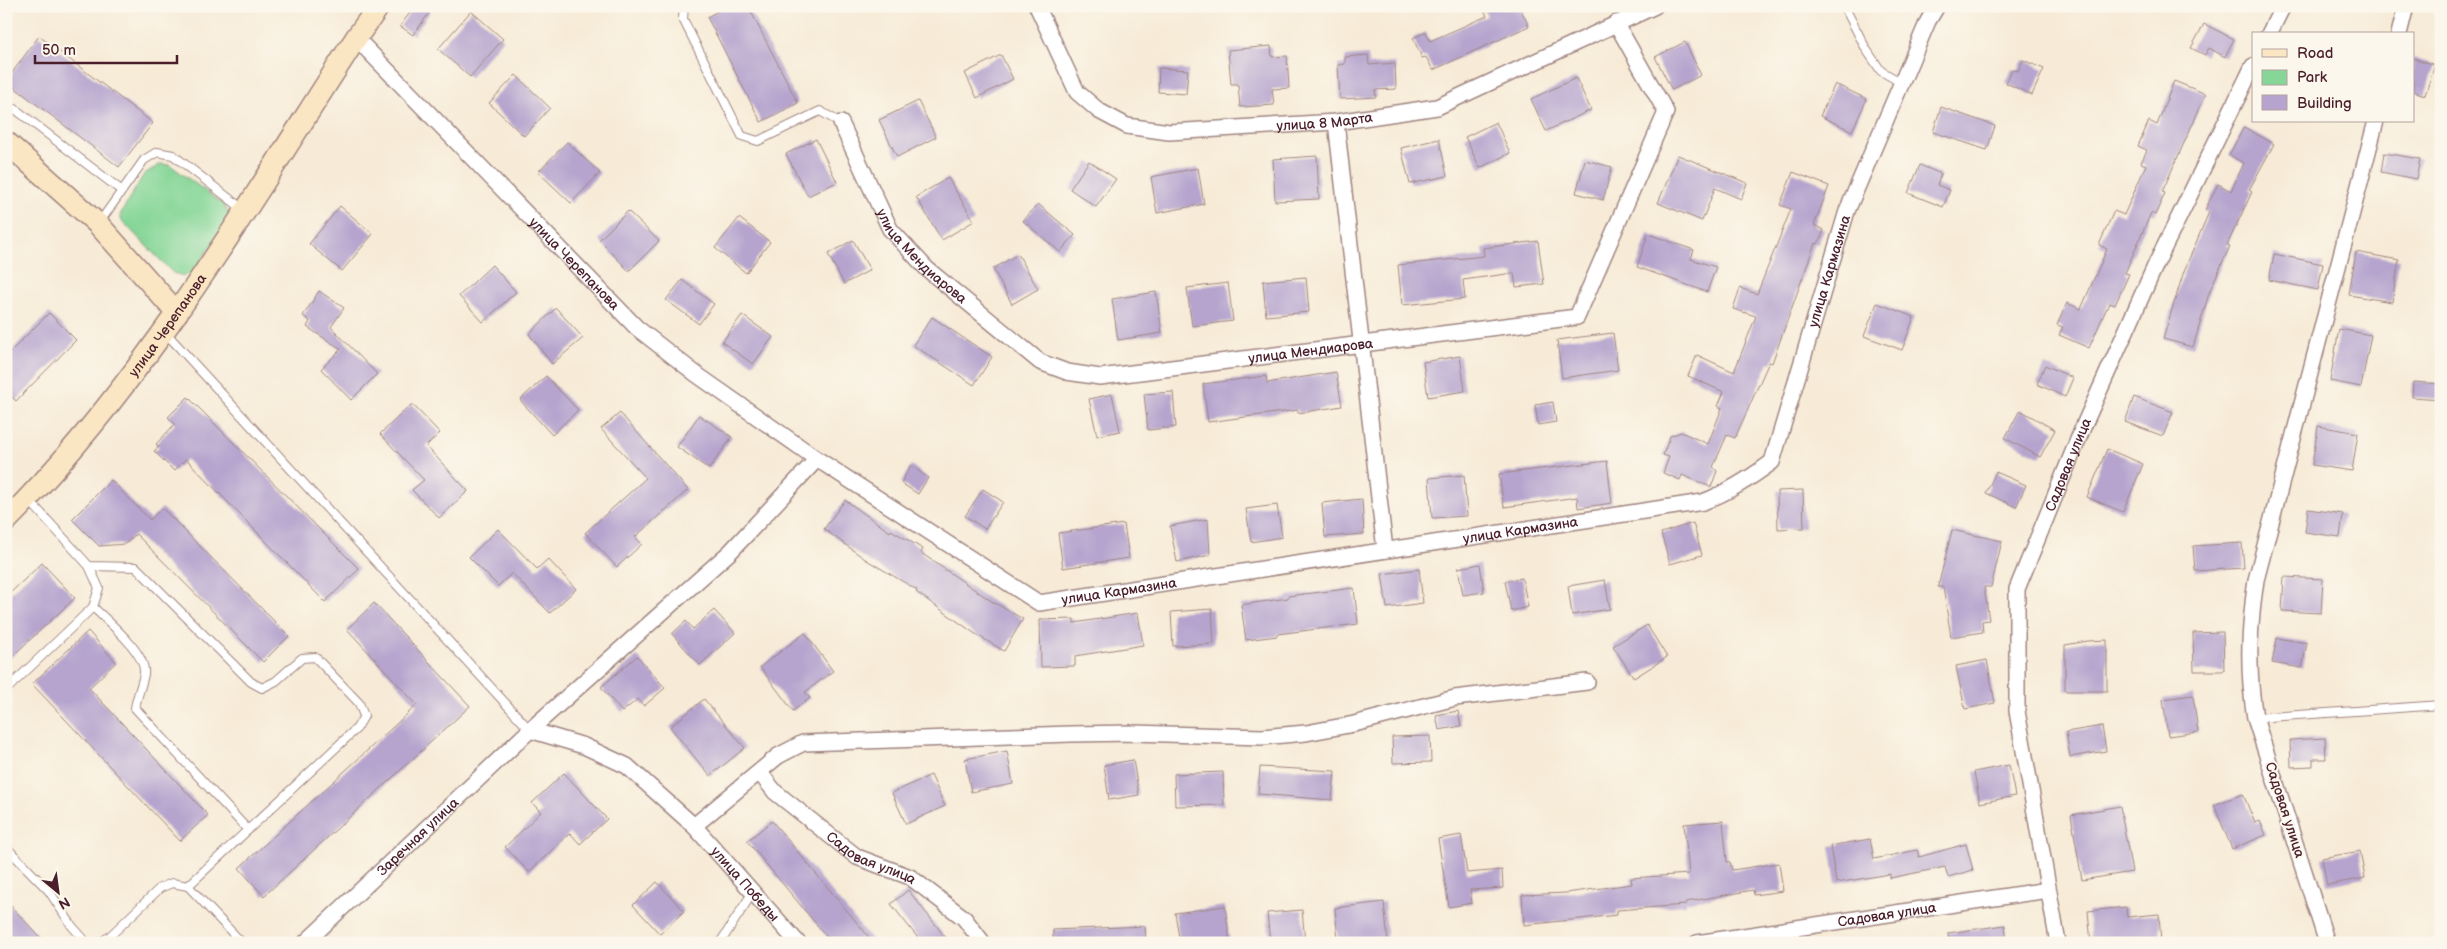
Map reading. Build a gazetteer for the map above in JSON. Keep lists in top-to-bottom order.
{
  "streets": {
    "main road": ["улица Черепанова"],
    "street": [
      "улица 8 Марта",
      "улица Мендиарова",
      "улица Кармазина",
      "Садовая улица",
      "Заречная улица",
      "улица Победы"
    ]
  },
  "crossings": [
    ["улица 8 Марта", "улица Мендиарова"],
    ["улица Черепанова", "улица Кармазина"],
    ["улица Черепанова", "Заречная улица"],
    ["улица Кармазина", "Заречная улица"],
    ["Заречная улица", "улица Победы"]
  ],
  "legend": ["Road", "Park", "Building"],
  "scale_bar": "50 m",
  "north": "bottom right"
}
